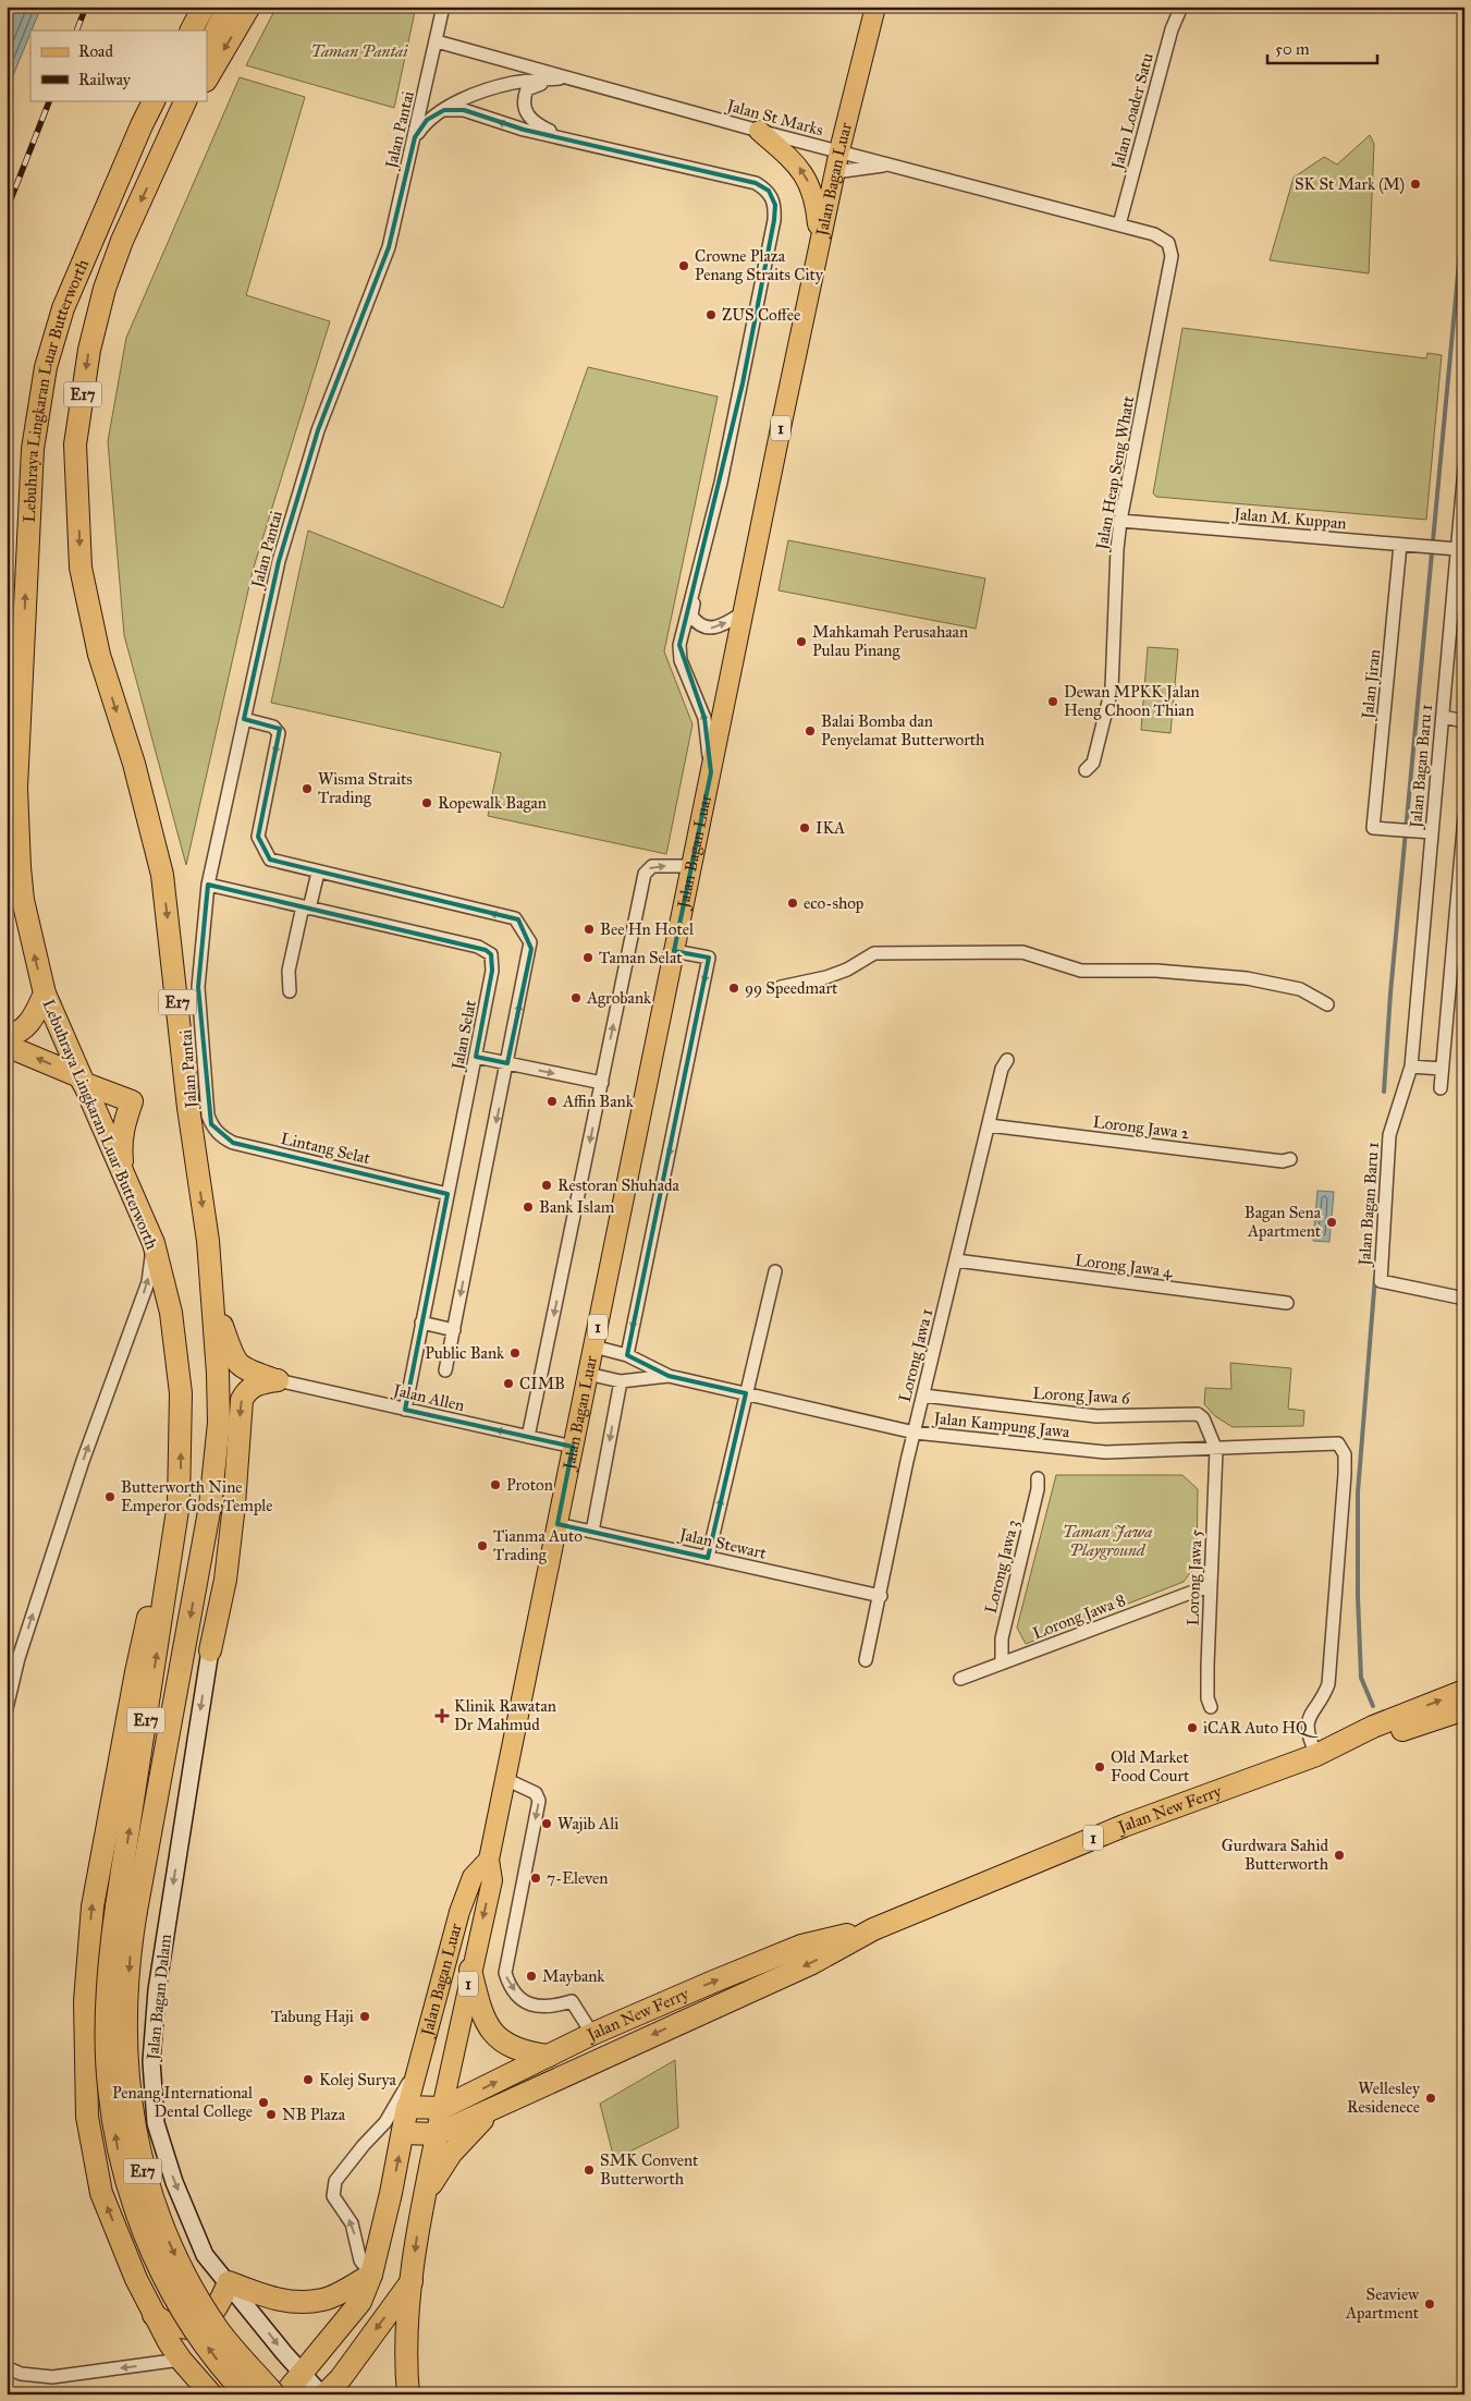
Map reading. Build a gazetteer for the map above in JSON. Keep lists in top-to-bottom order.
{
  "streets": {
    "highway": [
      "Lebuhraya Lingkaran Luar Butterworth",
      "E17",
      "1",
      "Jalan New Ferry"
    ],
    "main road": ["Jalan Bagan Luar"],
    "street": [
      "Jalan Loader Satu",
      "Jalan St Marks",
      "Jalan Pantai",
      "Jalan Heap Seng Whatt",
      "Jalan M. Kuppan",
      "Jalan Jiran",
      "Jalan Bagan Baru 1",
      "Jalan Selat",
      "Lorong Jawa 2",
      "Lintang Selat",
      "Lorong Jawa 4",
      "Lorong Jawa 1",
      "Lorong Jawa 6",
      "Jalan Allen",
      "Jalan Kampung Jawa",
      "Jalan Stewart",
      "Lorong Jawa 3",
      "Lorong Jawa 5",
      "Lorong Jawa 8",
      "Jalan Bagan Dalam"
    ]
  },
  "crossings": [
    ["Jalan Loader Satu", "Jalan St Marks"],
    ["Jalan St Marks", "Jalan Pantai"],
    ["Jalan St Marks", "Jalan Bagan Luar"],
    ["Jalan St Marks", "Jalan Heap Seng Whatt"],
    ["Jalan Pantai", "Jalan Selat"],
    ["Jalan Pantai", "Lintang Selat"],
    ["Jalan Bagan Luar", "1"],
    ["Jalan Bagan Luar", "Jalan Allen"],
    ["Jalan Bagan Luar", "Jalan Kampung Jawa"],
    ["Jalan Bagan Luar", "Jalan Stewart"],
    ["Jalan Bagan Luar", "Jalan New Ferry"],
    ["1", "Jalan New Ferry"],
    ["Jalan Heap Seng Whatt", "Jalan M. Kuppan"],
    ["Jalan M. Kuppan", "Jalan Jiran"],
    ["Jalan M. Kuppan", "Jalan Bagan Baru 1"],
    ["Jalan Jiran", "Jalan Bagan Baru 1"],
    ["Jalan Selat", "Lintang Selat"],
    ["Jalan Selat", "Jalan Allen"],
    ["Lorong Jawa 2", "Lorong Jawa 1"],
    ["Lorong Jawa 4", "Lorong Jawa 1"],
    ["Lorong Jawa 1", "Lorong Jawa 6"],
    ["Lorong Jawa 1", "Jalan Kampung Jawa"],
    ["Lorong Jawa 1", "Jalan Stewart"],
    ["Lorong Jawa 6", "Jalan Kampung Jawa"],
    ["Lorong Jawa 6", "Lorong Jawa 5"],
    ["Jalan Kampung Jawa", "Lorong Jawa 5"],
    ["Jalan Kampung Jawa", "Jalan New Ferry"],
    ["Lorong Jawa 3", "Lorong Jawa 8"],
    ["Lorong Jawa 5", "Lorong Jawa 8"]
  ],
  "one_way": ["Jalan Allen", "Jalan Bagan Dalam"],
  "parks": ["Taman Pantai", "Taman Jawa Playground"],
  "places": {
    "other": [
      "SK St Mark (M)",
      "Crowne Plaza Penang Straits City",
      "ZUS Coffee",
      "Mahkamah Perusahaan Pulau Pinang",
      "Dewan MPKK Jalan Heng Choon Thian",
      "Balai Bomba dan Penyelamat Butterworth",
      "Wisma Straits Trading",
      "Ropewalk Bagan",
      "IKA",
      "eco-shop",
      "Bee Hn Hotel",
      "Taman Selat",
      "99 Speedmart",
      "Agrobank",
      "Affin Bank",
      "Restoran Shuhada",
      "Bank Islam",
      "Bagan Sena Apartment",
      "Public Bank",
      "CIMB",
      "Proton",
      "Butterworth Nine Emperor Gods Temple",
      "Tianma Auto Trading",
      "iCAR Auto HQ",
      "Old Market Food Court",
      "Wajib Ali",
      "Gurdwara Sahid Butterworth",
      "7-Eleven",
      "Maybank",
      "Tabung Haji",
      "Kolej Surya",
      "Wellesley Residenece",
      "Penang International Dental College",
      "NB Plaza",
      "SMK Convent Butterworth",
      "Seaview Apartment"
    ],
    "health": ["Klinik Rawatan Dr Mahmud"]
  },
  "legend": ["Road", "Railway"],
  "scale_bar": "50 m"
}
